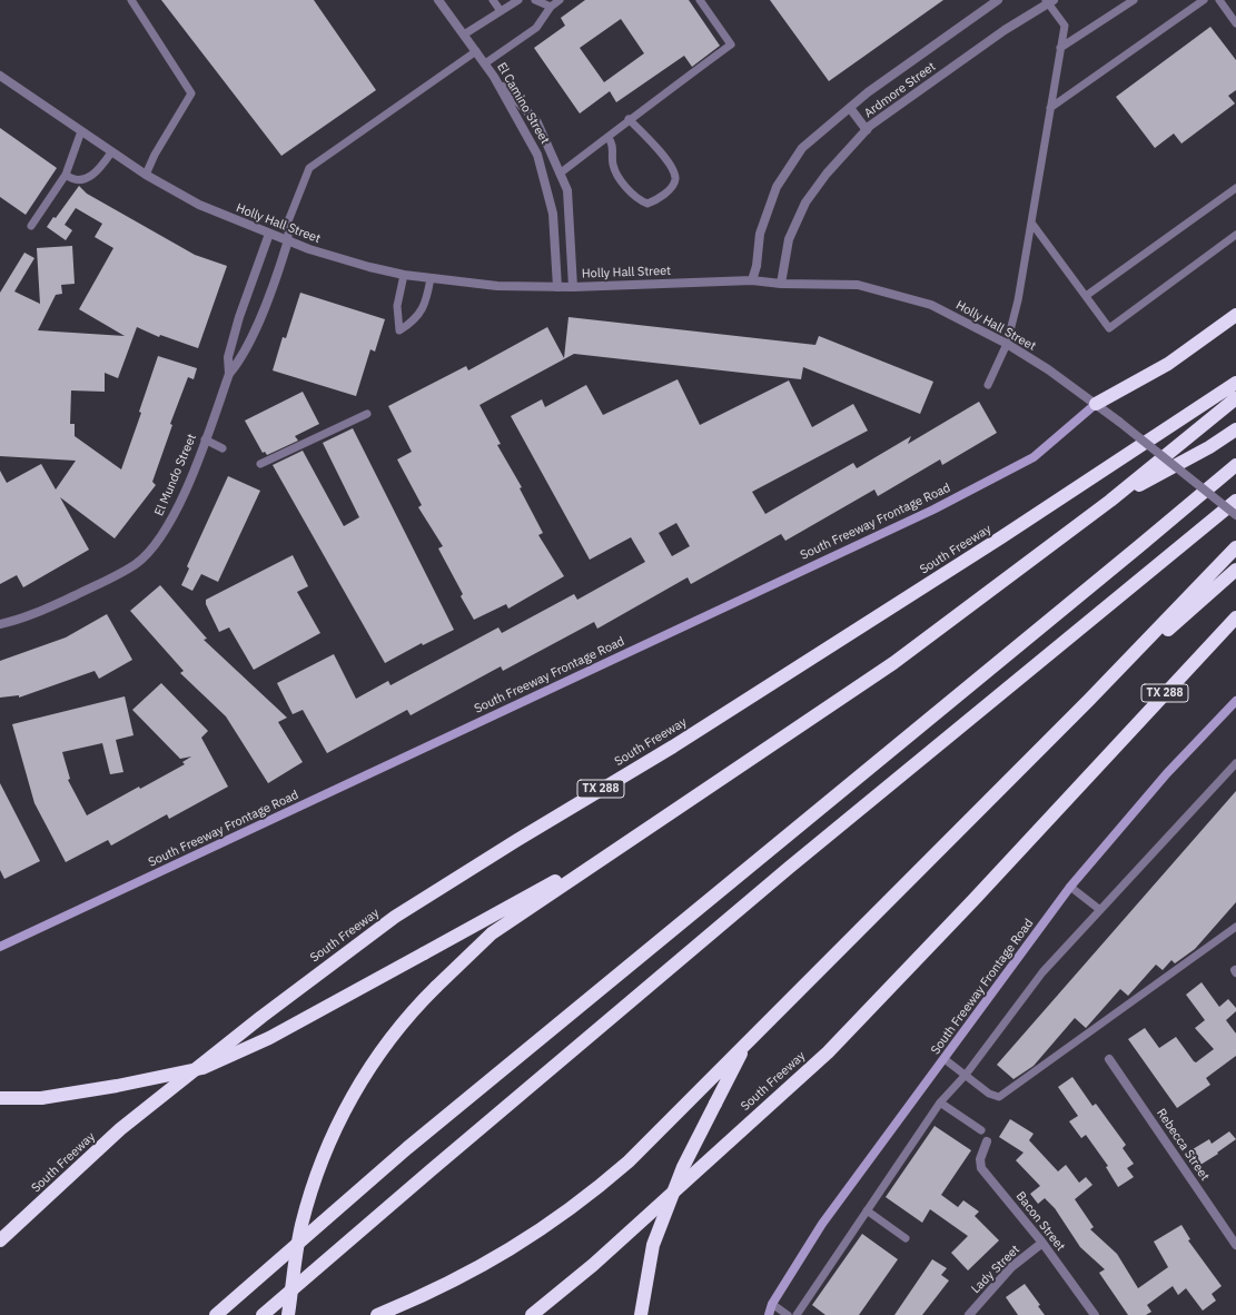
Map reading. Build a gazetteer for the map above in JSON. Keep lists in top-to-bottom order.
{
  "streets": {
    "highway": ["South Freeway", "TX 288"],
    "main road": ["South Freeway Frontage Road"],
    "street": [
      "Ardmore Street",
      "El Camino Street",
      "Holly Hall Street",
      "El Mundo Street",
      "Rebecca Street",
      "Bacon Street",
      "Lady Street"
    ]
  },
  "crossings": [
    ["Ardmore Street", "Holly Hall Street"],
    ["El Camino Street", "Holly Hall Street"],
    ["Holly Hall Street", "El Mundo Street"],
    ["Holly Hall Street", "South Freeway Frontage Road"],
    ["Bacon Street", "Lady Street"]
  ]
}
